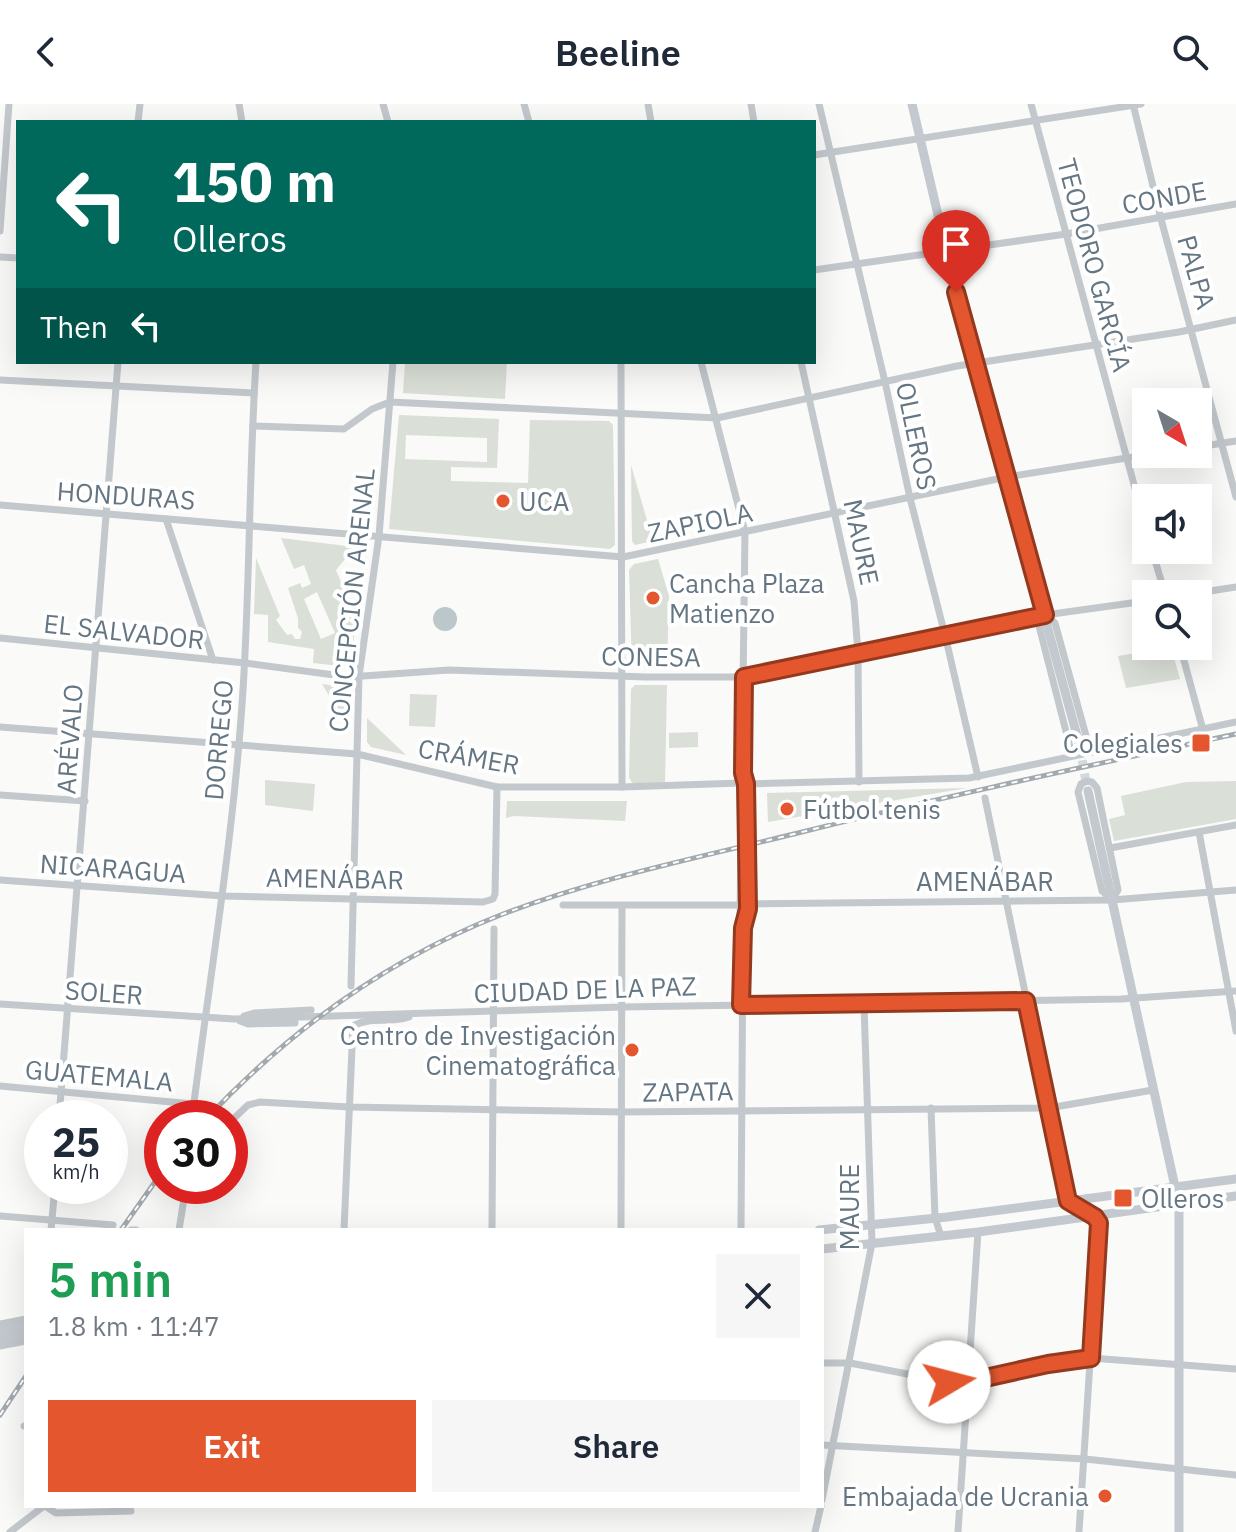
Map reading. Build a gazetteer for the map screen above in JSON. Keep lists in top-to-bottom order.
{
  "streets": {
    "street": [
      "CONDE",
      "TEODORO GARCÍA",
      "PALPA",
      "OLLEROS",
      "HONDURAS",
      "ZAPIOLA",
      "MAURE",
      "CONCEPCIÓN ARENAL",
      "EL SALVADOR",
      "CONESA",
      "ARÉVALO",
      "DORREGO",
      "CRÁMER",
      "NICARAGUA",
      "AMENÁBAR",
      "CIUDAD DE LA PAZ",
      "SOLER",
      "GUATEMALA",
      "ZAPATA"
    ]
  },
  "crossings": [
    ["CONDE", "TEODORO GARCÍA"],
    ["CONDE", "PALPA"],
    ["CONDE", "OLLEROS"],
    ["TEODORO GARCÍA", "ZAPIOLA"],
    ["OLLEROS", "ZAPIOLA"],
    ["OLLEROS", "CONESA"],
    ["OLLEROS", "CRÁMER"],
    ["HONDURAS", "ZAPIOLA"],
    ["HONDURAS", "ARÉVALO"],
    ["HONDURAS", "DORREGO"],
    ["ZAPIOLA", "MAURE"],
    ["ZAPIOLA", "CONCEPCIÓN ARENAL"],
    ["ZAPIOLA", "DORREGO"],
    ["MAURE", "CONESA"],
    ["MAURE", "CRÁMER"],
    ["MAURE", "CIUDAD DE LA PAZ"],
    ["MAURE", "ZAPATA"],
    ["CONCEPCIÓN ARENAL", "CONESA"],
    ["CONCEPCIÓN ARENAL", "CRÁMER"],
    ["CONCEPCIÓN ARENAL", "AMENÁBAR"],
    ["EL SALVADOR", "CONESA"],
    ["EL SALVADOR", "ARÉVALO"],
    ["EL SALVADOR", "DORREGO"],
    ["CONESA", "DORREGO"],
    ["ARÉVALO", "CRÁMER"],
    ["ARÉVALO", "NICARAGUA"],
    ["ARÉVALO", "SOLER"],
    ["ARÉVALO", "GUATEMALA"],
    ["DORREGO", "CRÁMER"],
    ["DORREGO", "NICARAGUA"],
    ["DORREGO", "AMENÁBAR"],
    ["DORREGO", "CIUDAD DE LA PAZ"],
    ["DORREGO", "SOLER"],
    ["CRÁMER", "AMENÁBAR"],
    ["NICARAGUA", "AMENÁBAR"],
    ["CIUDAD DE LA PAZ", "SOLER"]
  ],
  "places": {
    "other": [
      "UCA",
      "Cancha Plaza Matienzo",
      "Fútbol tenis",
      "Centro de Investigación Cinematográfica",
      "Embajada de Ucrania"
    ],
    "transit": ["Colegiales", "Olleros"]
  },
  "north": "bottom right",
  "page": {
    "header": "Beeline",
    "turn": ["150 m", "Olleros"],
    "then": "Then",
    "speed": "25 km/h",
    "limit": "30",
    "heading": ["5 min", "1.8 km · 11:47"],
    "buttons": ["Exit", "Share"]
  }
}
